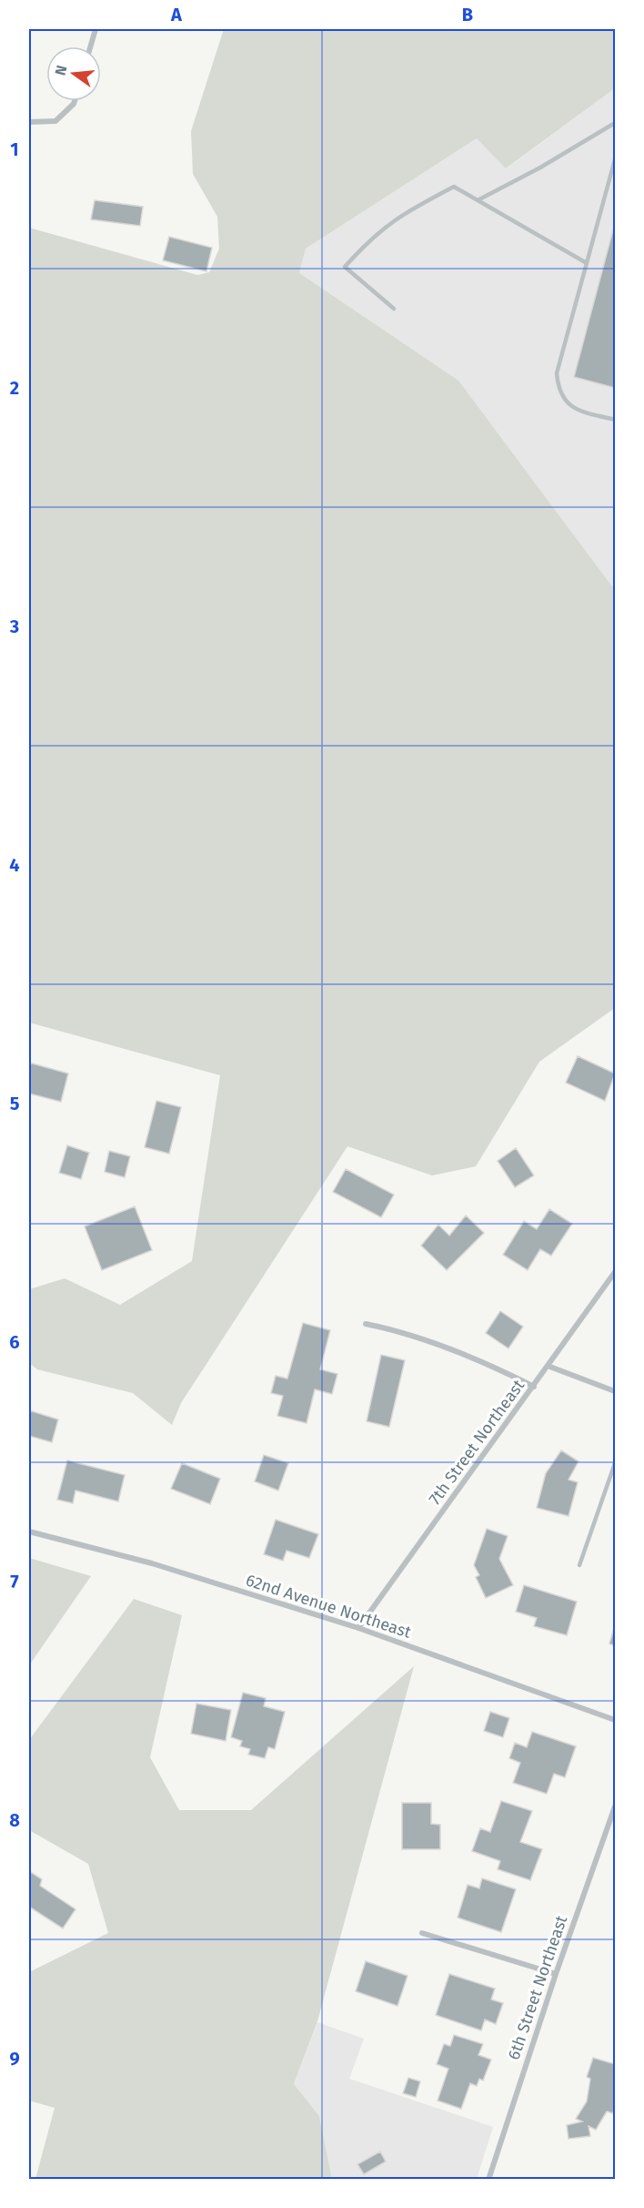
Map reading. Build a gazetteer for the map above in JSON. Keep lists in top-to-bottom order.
{
  "streets": {
    "street": ["7th Street Northeast", "62nd Avenue Northeast", "6th Street Northeast"]
  },
  "crossings": [
    ["7th Street Northeast", "62nd Avenue Northeast"]
  ],
  "north": "left",
  "grid": {
    "columns": ["A", "B"],
    "rows": [
      "1",
      "2",
      "3",
      "4",
      "5",
      "6",
      "7",
      "8",
      "9"
    ]
  }
}
